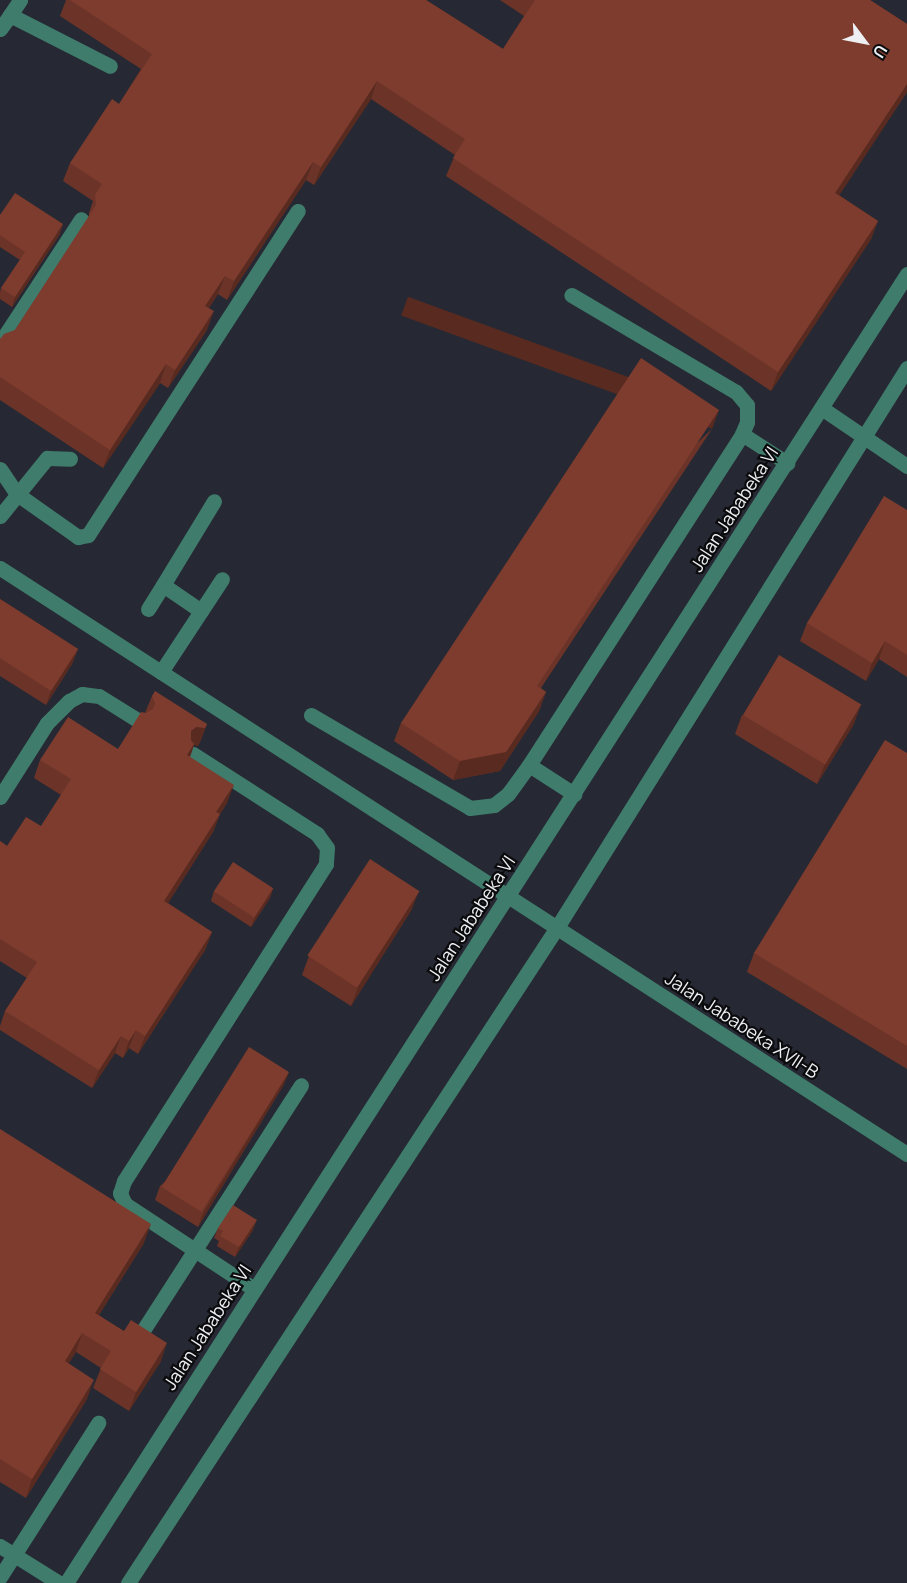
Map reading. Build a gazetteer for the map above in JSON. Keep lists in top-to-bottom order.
{
  "streets": {
    "street": ["Jalan Jababeka VI", "Jalan Jababeka XVII-B"]
  },
  "crossings": [
    ["Jalan Jababeka VI", "Jalan Jababeka XVII-B"]
  ],
  "north": "bottom right"
}
